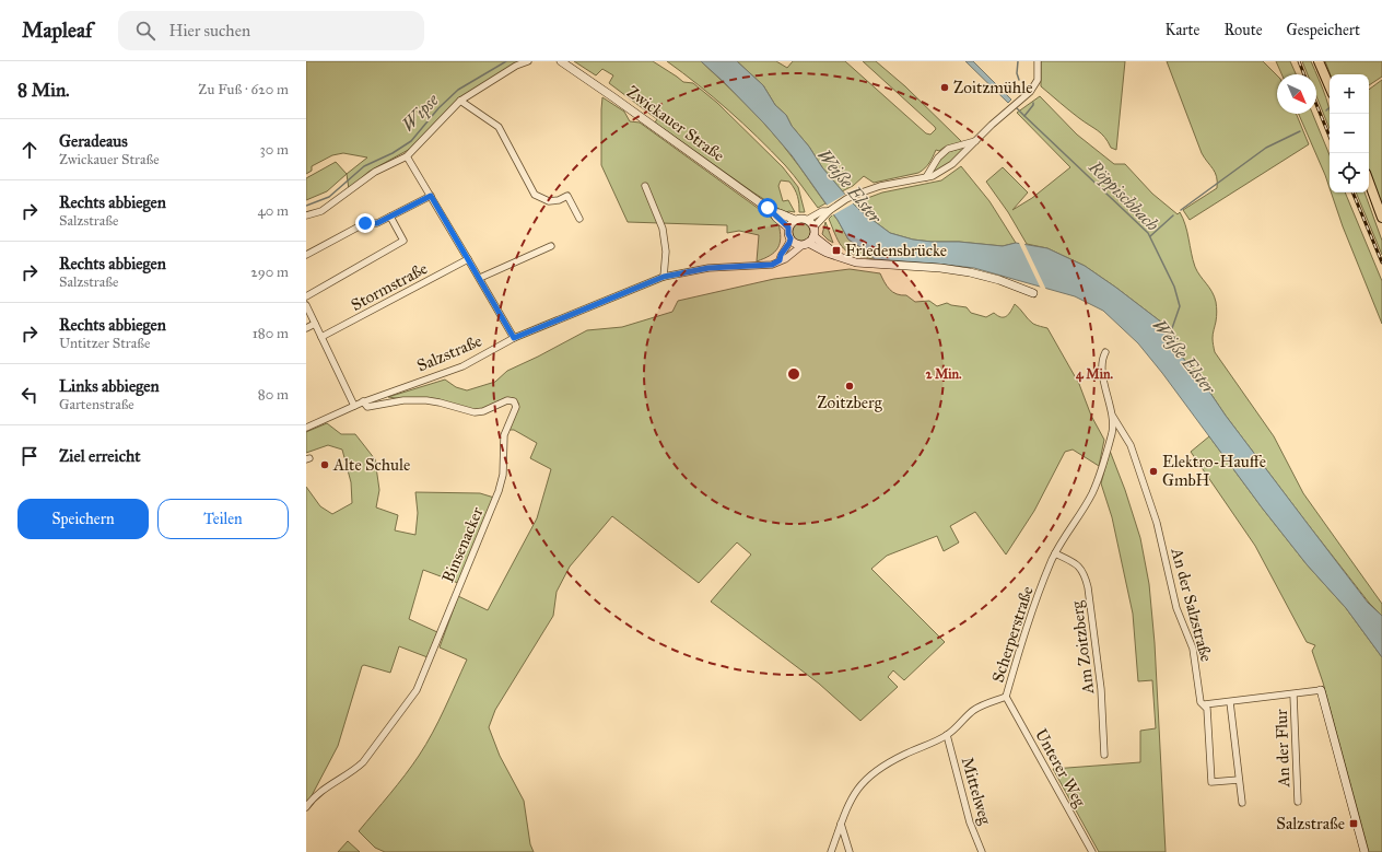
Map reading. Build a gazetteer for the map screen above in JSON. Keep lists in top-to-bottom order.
{
  "streets": {
    "main road": ["Zwickauer Straße"],
    "street": [
      "Stormstraße",
      "Salzstraße",
      "Binsenacker",
      "An der Salzstraße",
      "Scherperstraße",
      "Am Zoitzberg",
      "An der Flur",
      "Unterer Weg",
      "Mittelweg"
    ]
  },
  "crossings": [
    ["Zwickauer Straße", "Salzstraße"],
    ["Salzstraße", "Binsenacker"],
    ["An der Salzstraße", "Scherperstraße"],
    ["Scherperstraße", "Am Zoitzberg"],
    ["Scherperstraße", "Unterer Weg"],
    ["Scherperstraße", "Mittelweg"]
  ],
  "water": ["Wipse", "Weiße Elster", "Röppischbach"],
  "places": {
    "other": [
      "Zoitzmühle",
      "Zoitzberg",
      "Alte Schule",
      "Elektro-Hauffe GmbH"
    ],
    "transit": ["Friedensbrücke", "Salzstraße"]
  },
  "north": "bottom right",
  "page": {
    "header": "Mapleaf",
    "search": "Hier suchen",
    "nav": ["Karte", "Route", "Gespeichert"],
    "heading": ["8 Min.", "Zu Fuß · 620 m"],
    "map_buttons": ["+", "−"],
    "list": [
      ["Geradeaus", "Zwickauer Straße", "30 m"],
      ["Rechts abbiegen", "Salzstraße", "40 m"],
      ["Rechts abbiegen", "Salzstraße", "290 m"],
      ["Rechts abbiegen", "Untitzer Straße", "180 m"],
      ["Links abbiegen", "Gartenstraße", "80 m"],
      "Ziel erreicht"
    ],
    "buttons": ["Speichern", "Teilen"]
  },
  "rings": ["2 Min.", "4 Min."]
}
